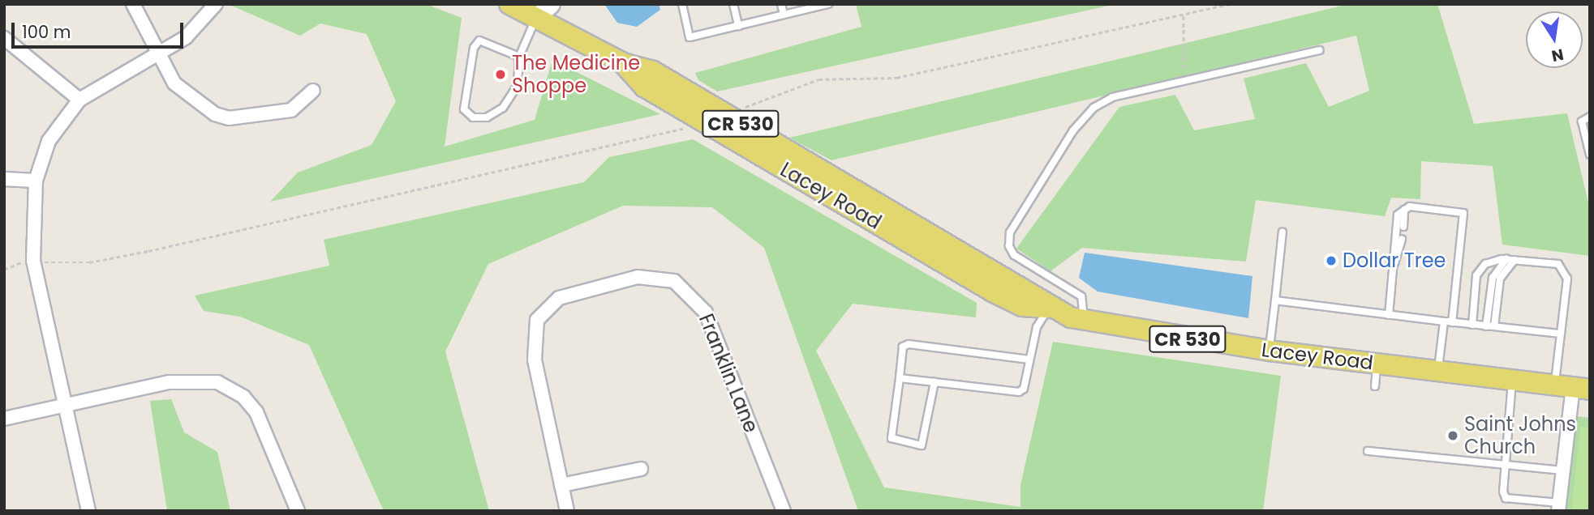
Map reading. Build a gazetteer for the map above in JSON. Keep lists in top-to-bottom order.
{
  "streets": {
    "main road": ["CR 530", "Lacey Road"],
    "street": ["Franklin Lane"]
  },
  "places": ["The Medicine Shoppe", "Dollar Tree", "Saint Johns Church"],
  "scale_bar": "100 m",
  "north": "bottom"
}
